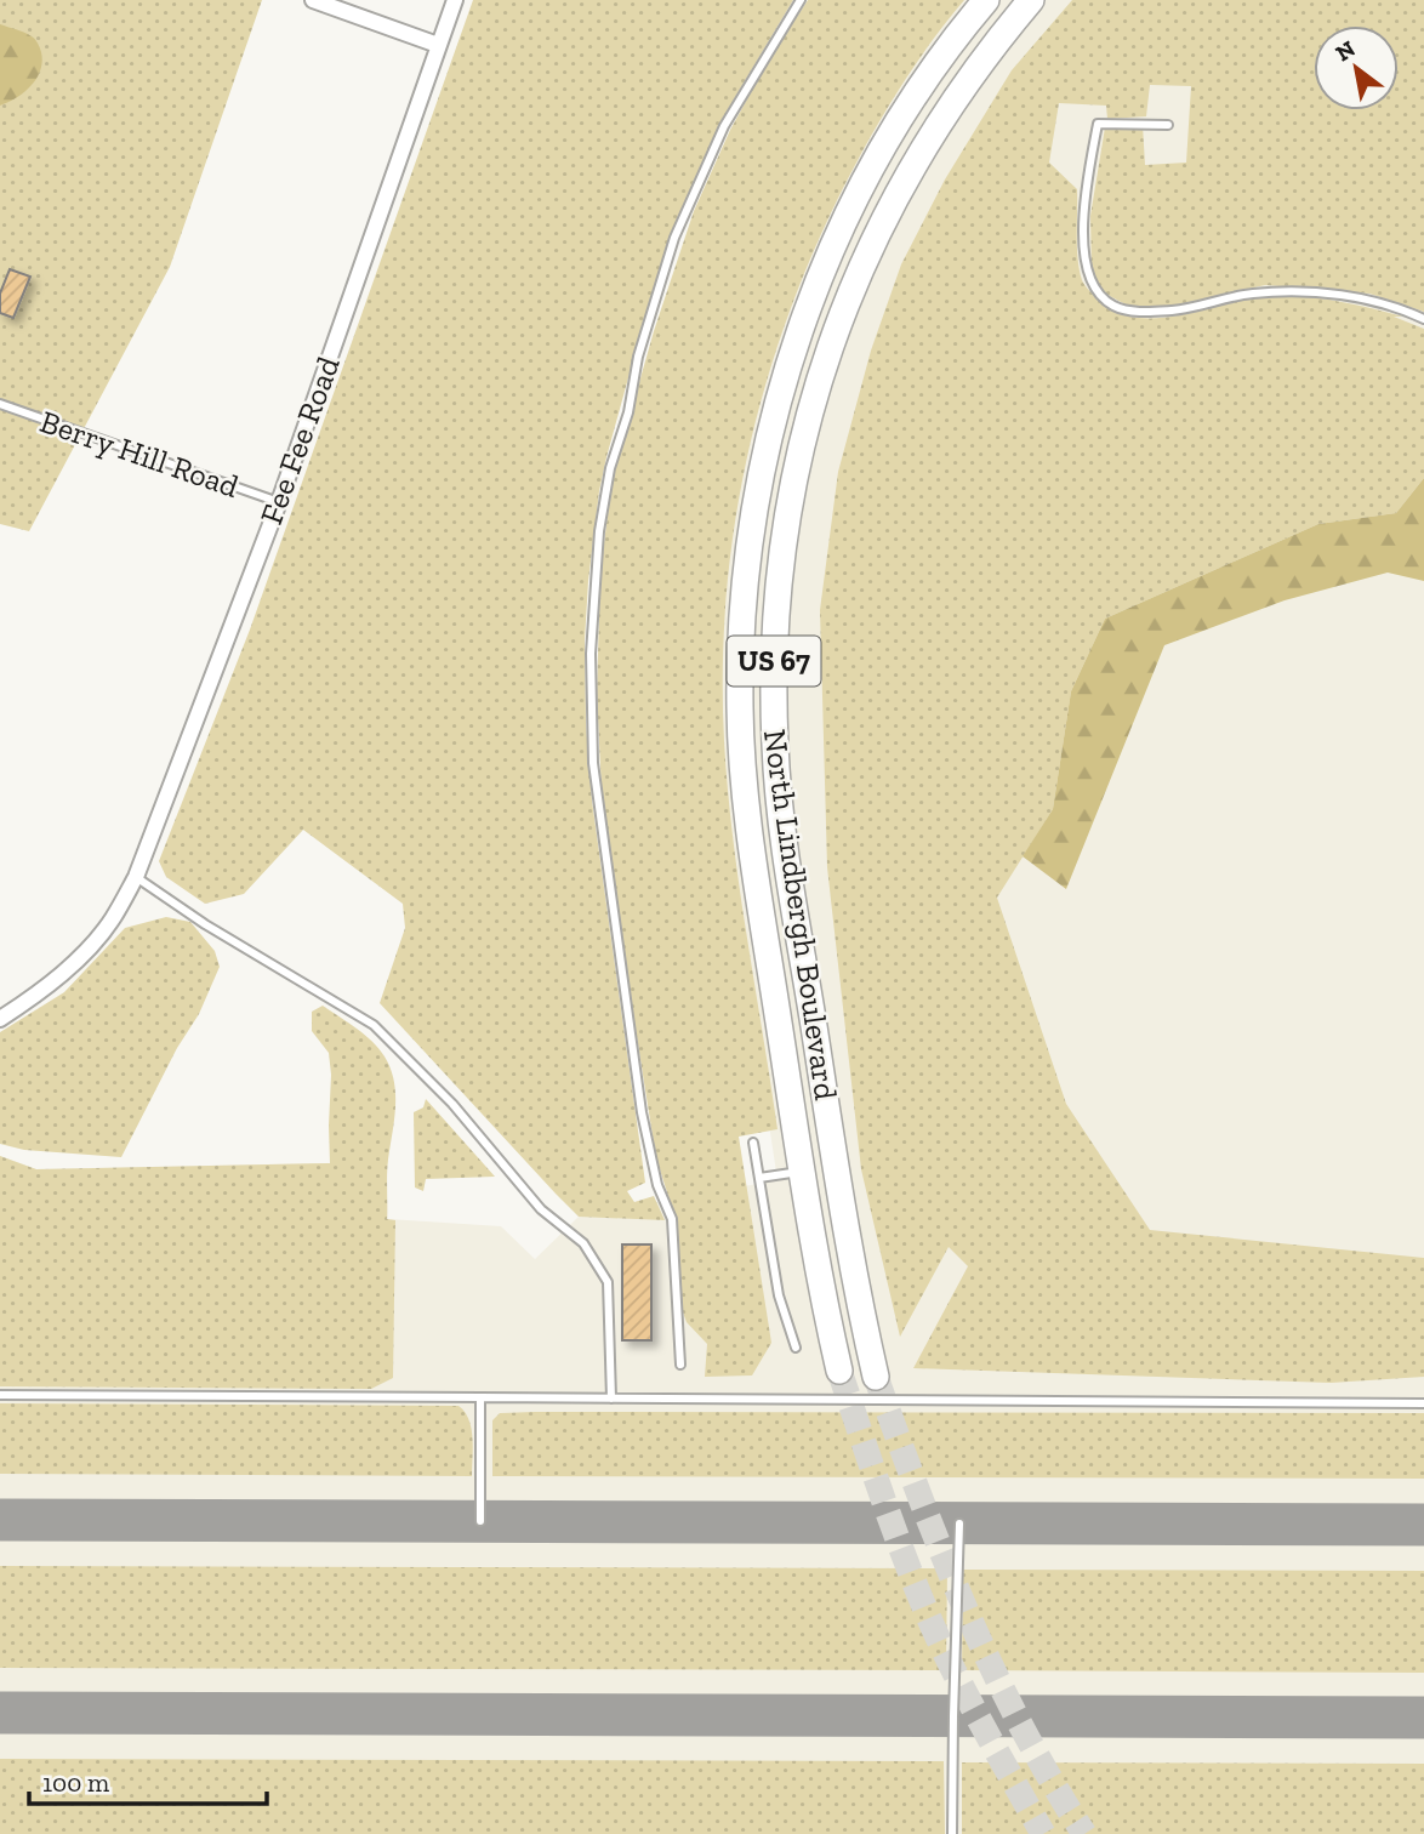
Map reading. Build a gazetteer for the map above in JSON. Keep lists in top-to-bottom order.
{
  "streets": {
    "highway": ["US 67", "North Lindbergh Boulevard"],
    "street": ["Fee Fee Road"],
    "lane": ["Berry Hill Road"]
  },
  "crossings": [
    ["Fee Fee Road", "Berry Hill Road"]
  ],
  "scale_bar": "100 m",
  "north": "top left"
}
